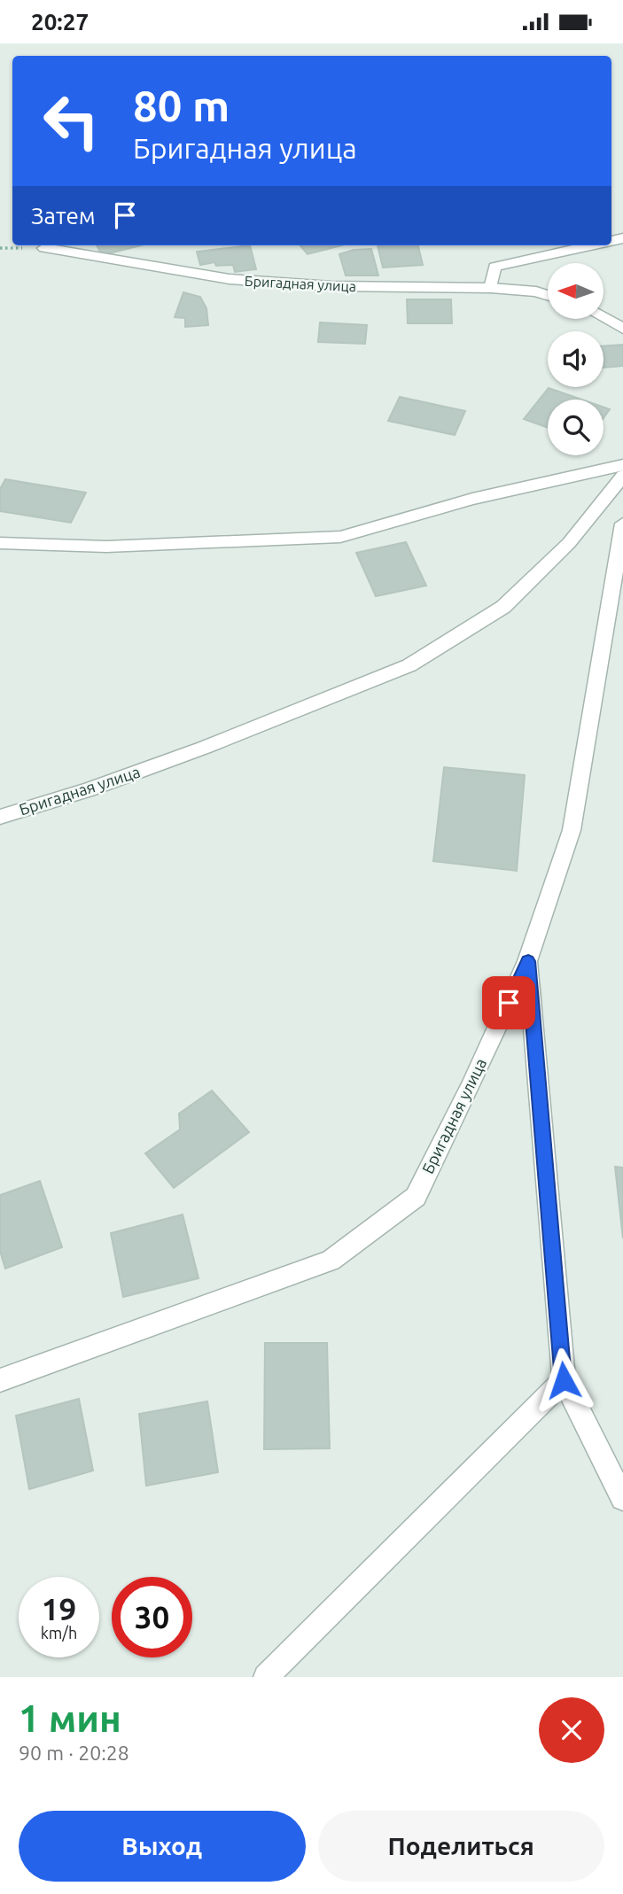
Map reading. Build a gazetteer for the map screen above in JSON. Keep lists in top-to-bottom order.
{
  "streets": {
    "street": ["Бригадная улица"]
  },
  "north": "left",
  "page": {
    "status": "20:27",
    "turn": ["80 m", "Бригадная улица"],
    "then": "Затем",
    "speed": "19 km/h",
    "limit": "30",
    "heading": ["1 мин", "90 m · 20:28"],
    "buttons": ["Выход", "Поделиться"]
  }
}
